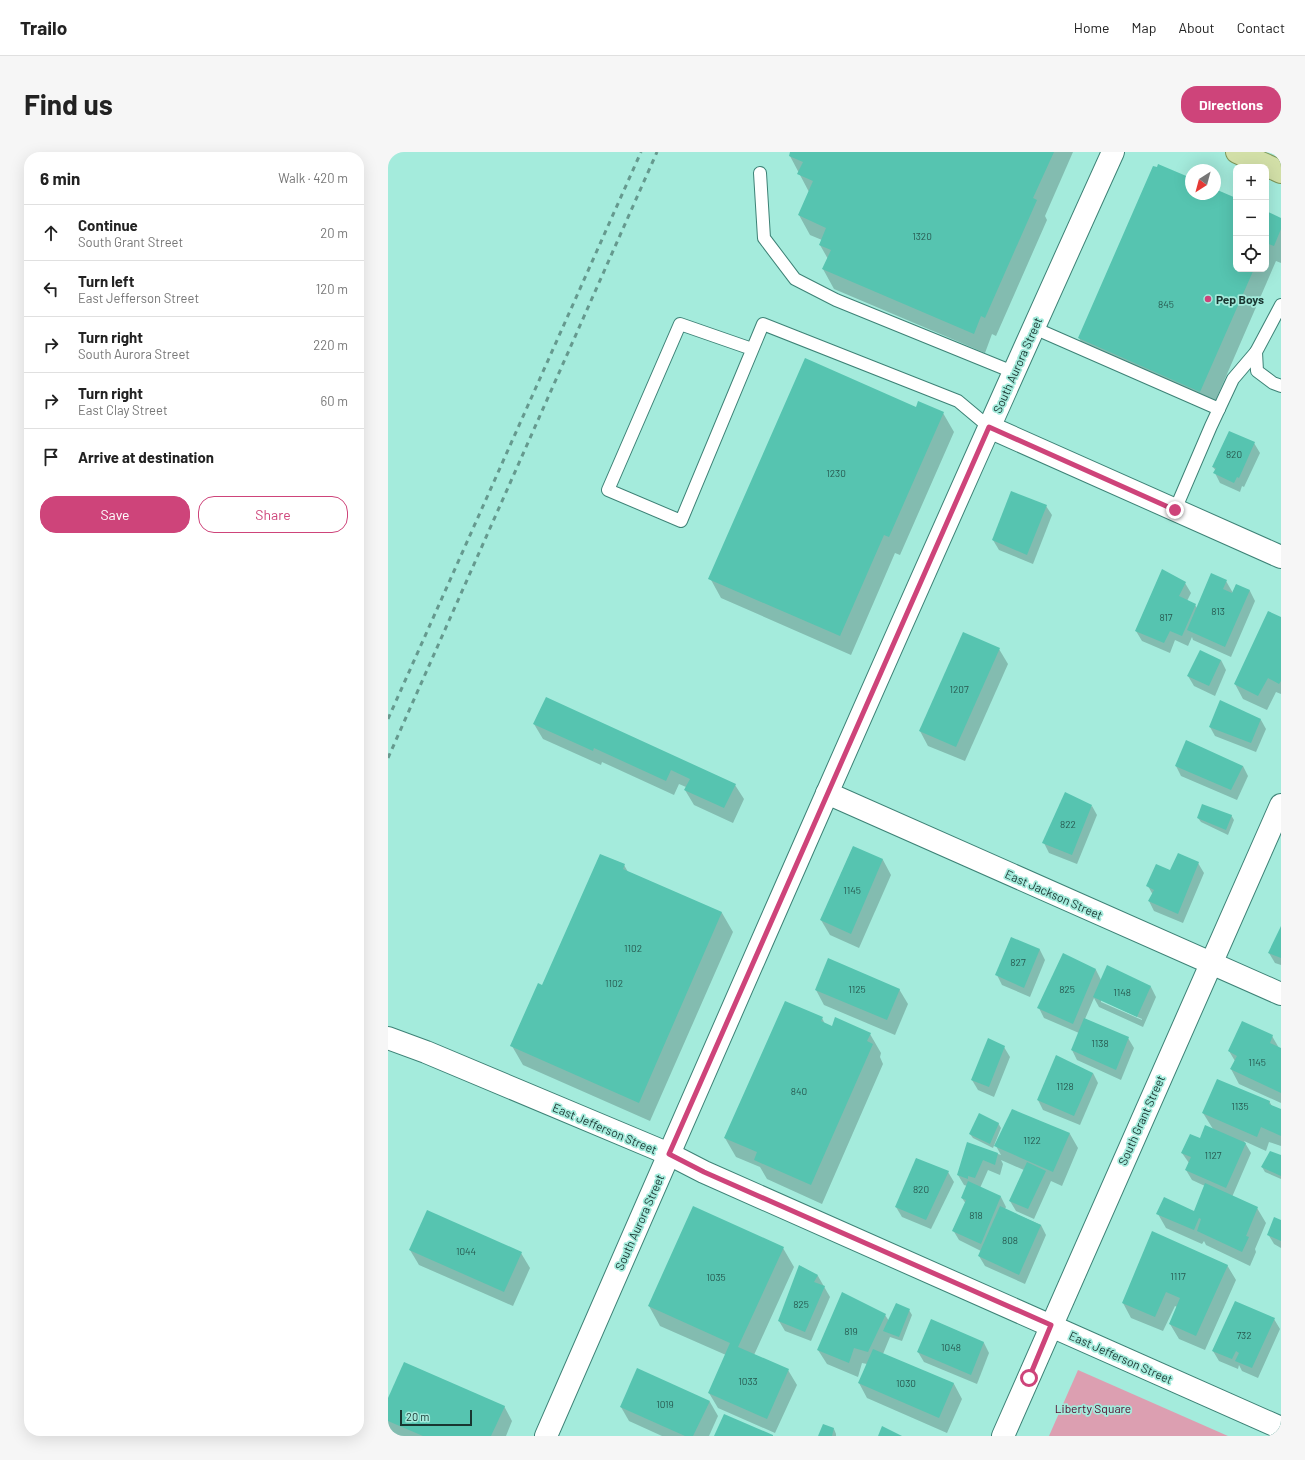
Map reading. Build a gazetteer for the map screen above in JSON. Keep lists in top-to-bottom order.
{
  "streets": {
    "street": [
      "South Aurora Street",
      "East Jackson Street",
      "South Grant Street",
      "East Jefferson Street"
    ]
  },
  "crossings": [
    ["South Aurora Street", "East Jackson Street"],
    ["South Aurora Street", "East Jefferson Street"],
    ["East Jackson Street", "South Grant Street"],
    ["South Grant Street", "East Jefferson Street"]
  ],
  "parks": ["Liberty Square"],
  "places": ["Pep Boys"],
  "house_numbers": [
    "1320",
    "845",
    "820",
    "1230",
    "813",
    "817",
    "1207",
    "822",
    "1145",
    "1102",
    "827",
    "1102",
    "1125",
    "825",
    "1148",
    "1138",
    "1145",
    "1128",
    "840",
    "1135",
    "1122",
    "1127",
    "820",
    "818",
    "808",
    "1044",
    "1117",
    "1035",
    "825",
    "819",
    "732",
    "1048",
    "1033",
    "1030",
    "1019"
  ],
  "scale_bar": "20 m",
  "north": "bottom left",
  "page": {
    "header": "Trailo",
    "nav": [
      "Home",
      "Map",
      "About",
      "Contact"
    ],
    "buttons": [
      "Directions",
      ["Save", "Share"]
    ],
    "title": "Find us",
    "heading": ["6 min", "Walk · 420 m"],
    "map_buttons": ["+", "−"],
    "list": [
      ["Continue", "South Grant Street", "20 m"],
      ["Turn left", "East Jefferson Street", "120 m"],
      ["Turn right", "South Aurora Street", "220 m"],
      ["Turn right", "East Clay Street", "60 m"],
      "Arrive at destination"
    ],
    "scale": "20 m"
  }
}
